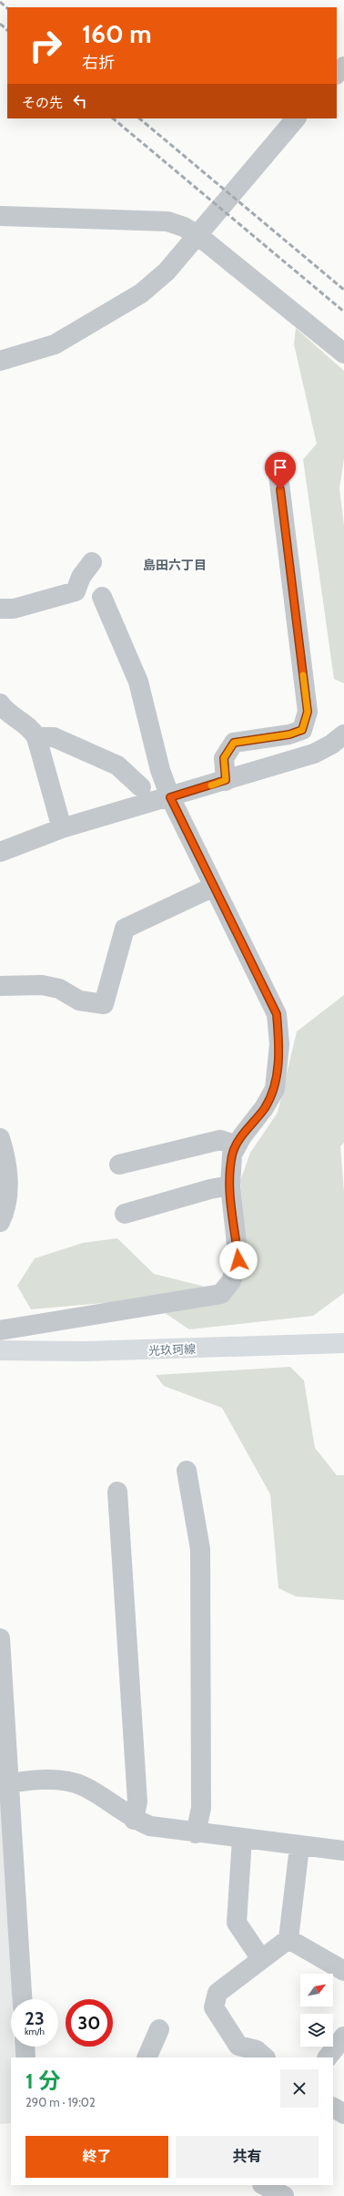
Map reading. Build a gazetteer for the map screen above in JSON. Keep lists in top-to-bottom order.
{
  "streets": {
    "main road": ["光玖珂線"]
  },
  "districts": ["島田六丁目"],
  "north": "top right",
  "page": {
    "turn": ["160 m", "右折"],
    "then": "その先",
    "speed": "23 km/h",
    "limit": "30",
    "heading": ["1 分", "290 m · 19:02"],
    "buttons": ["終了", "共有"]
  }
}
